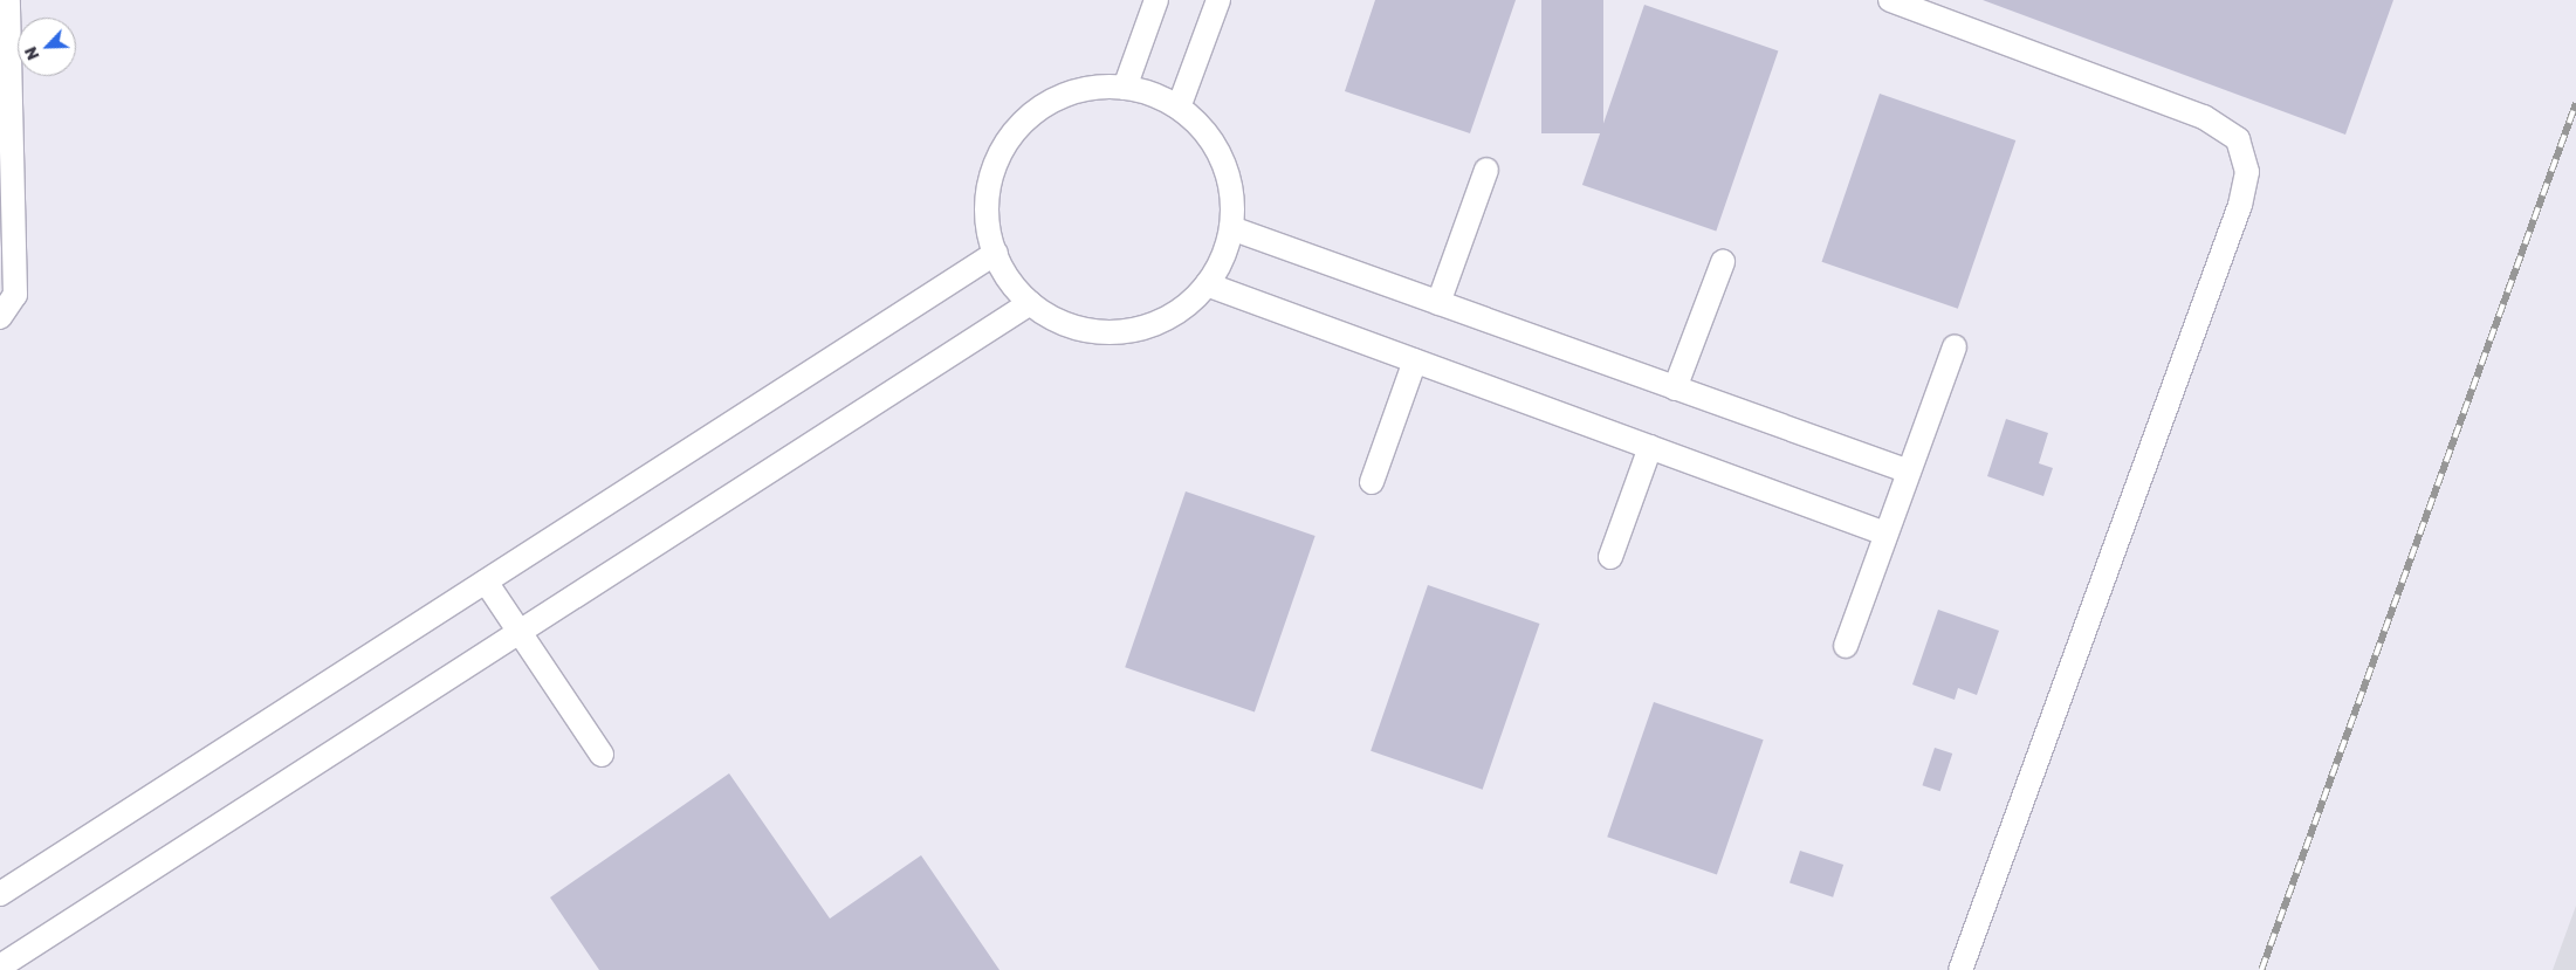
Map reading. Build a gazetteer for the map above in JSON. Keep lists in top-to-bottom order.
{
  "north": "bottom left"
}
